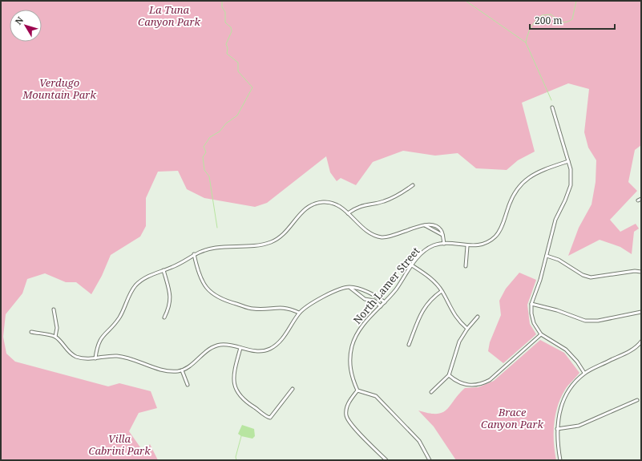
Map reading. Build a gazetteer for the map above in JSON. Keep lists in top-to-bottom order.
{
  "streets": {
    "street": ["North Lamer Street"]
  },
  "parks": [
    "La Tuna Canyon Park",
    "Verdugo Mountain Park",
    "Brace Canyon Park",
    "Villa Cabrini Park"
  ],
  "scale_bar": "200 m",
  "north": "top left"
}
